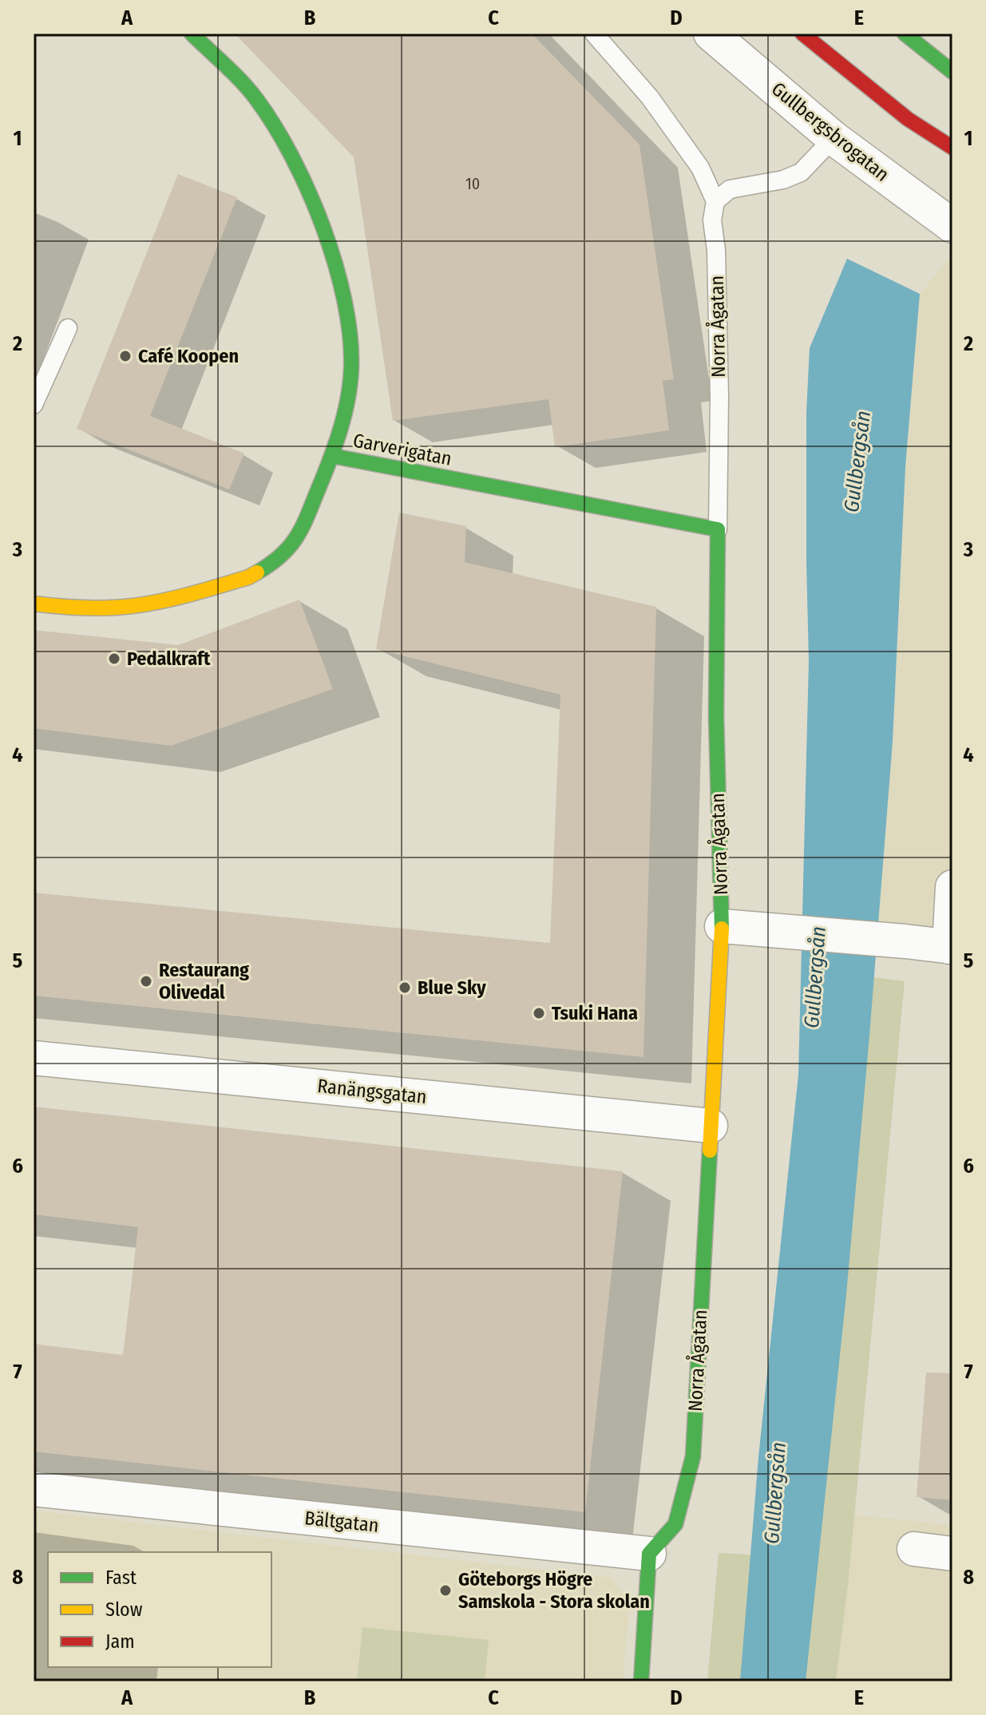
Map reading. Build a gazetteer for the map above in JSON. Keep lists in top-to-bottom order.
{
  "streets": {
    "main road": ["Norra Ågatan", "Garverigatan"],
    "street": ["Gullbergsbrogatan", "Ranängsgatan", "Bältgatan"]
  },
  "crossings": [
    ["Norra Ågatan", "Garverigatan"],
    ["Norra Ågatan", "Ranängsgatan"],
    ["Norra Ågatan", "Bältgatan"]
  ],
  "water": ["Gullbergsån"],
  "places": [
    "Café Koopen",
    "Pedalkraft",
    "Restaurang Olivedal",
    "Blue Sky",
    "Tsuki Hana",
    "Göteborgs Högre Samskola - Stora skolan"
  ],
  "house_numbers": ["10"],
  "legend": ["Fast", "Slow", "Jam"],
  "grid": {
    "columns": [
      "A",
      "B",
      "C",
      "D",
      "E"
    ],
    "rows": [
      "1",
      "2",
      "3",
      "4",
      "5",
      "6",
      "7",
      "8"
    ]
  }
}
